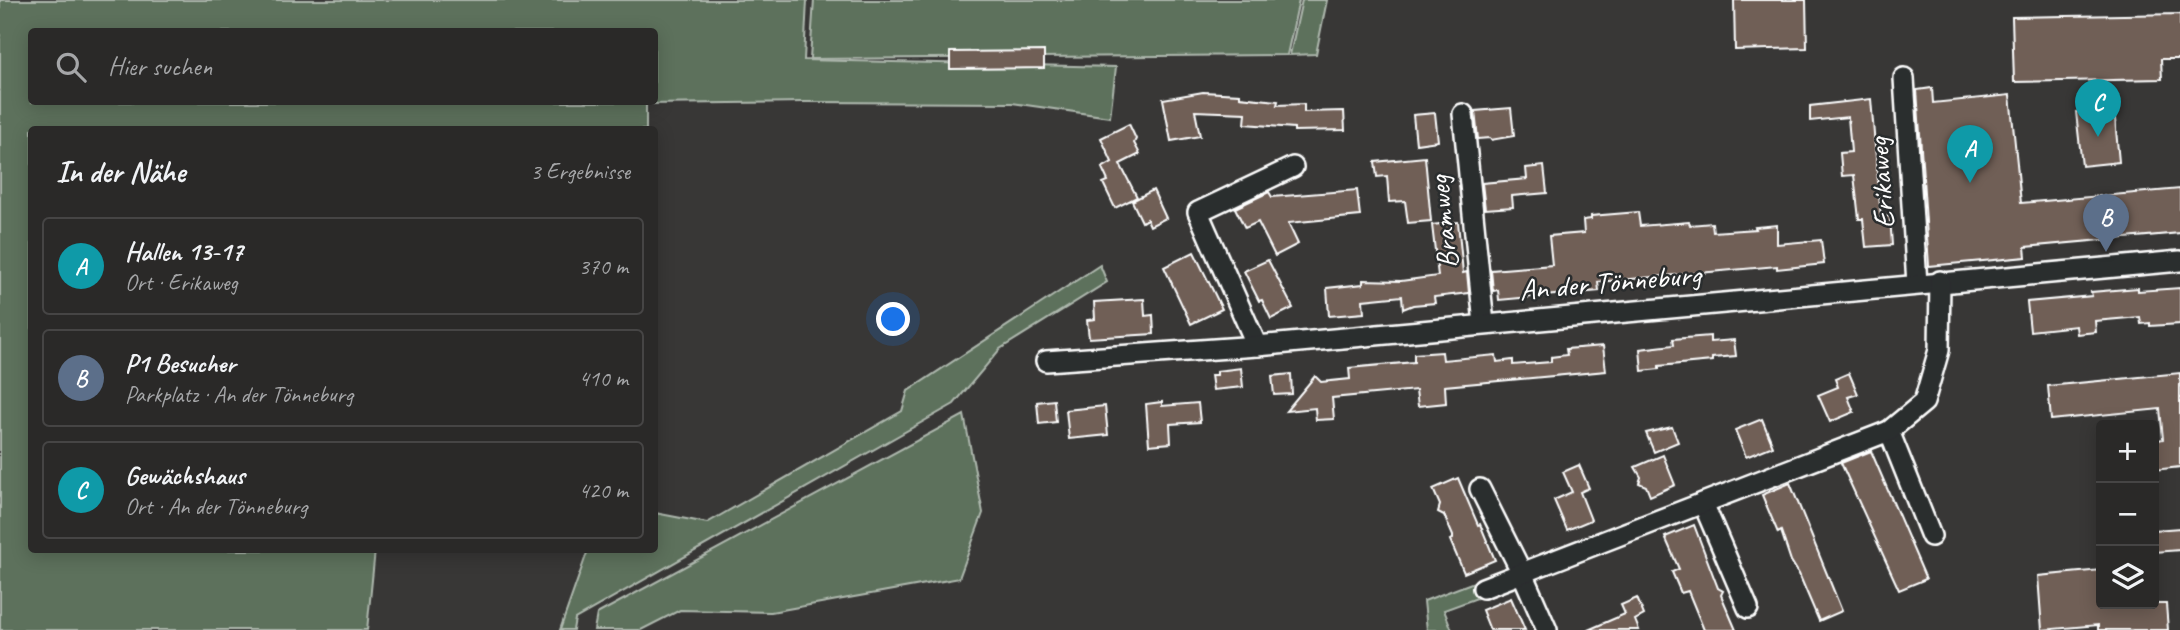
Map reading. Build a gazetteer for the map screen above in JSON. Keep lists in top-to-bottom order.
{
  "streets": {
    "street": ["Erikaweg", "Bramweg", "An der Tönneburg"]
  },
  "crossings": [
    ["Erikaweg", "An der Tönneburg"],
    ["Bramweg", "An der Tönneburg"]
  ],
  "page": {
    "search": "Hier suchen",
    "pins": ["C", "A", "B"],
    "heading": ["In der Nähe", "3 Ergebnisse"],
    "list": [
      {
        "mark": "A",
        "name": "Hallen 13-17",
        "note": "Ort · Erikaweg",
        "value": "370 m"
      },
      {
        "mark": "B",
        "name": "P1 Besucher",
        "note": "Parkplatz · An der Tönneburg",
        "value": "410 m"
      },
      {
        "mark": "C",
        "name": "Gewächshaus",
        "note": "Ort · An der Tönneburg",
        "value": "420 m"
      }
    ],
    "map_buttons": ["+", "−"]
  }
}
